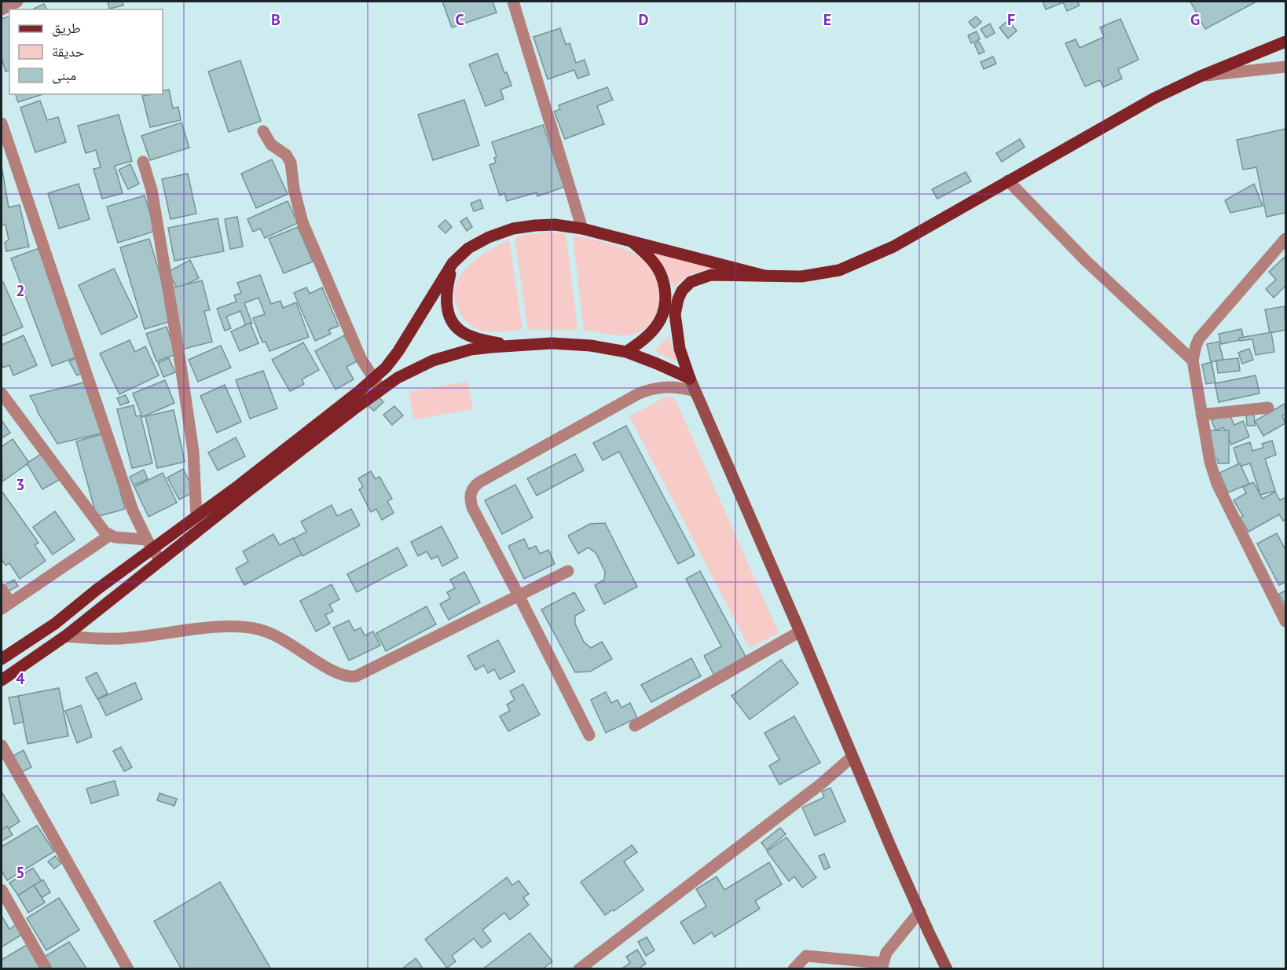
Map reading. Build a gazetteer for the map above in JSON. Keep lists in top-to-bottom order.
{
  "legend": ["طريق", "حديقة", "مبنى"],
  "grid": {
    "columns": [
      "B",
      "C",
      "D",
      "E",
      "F",
      "G"
    ],
    "rows": [
      "2",
      "3",
      "4",
      "5"
    ]
  }
}
